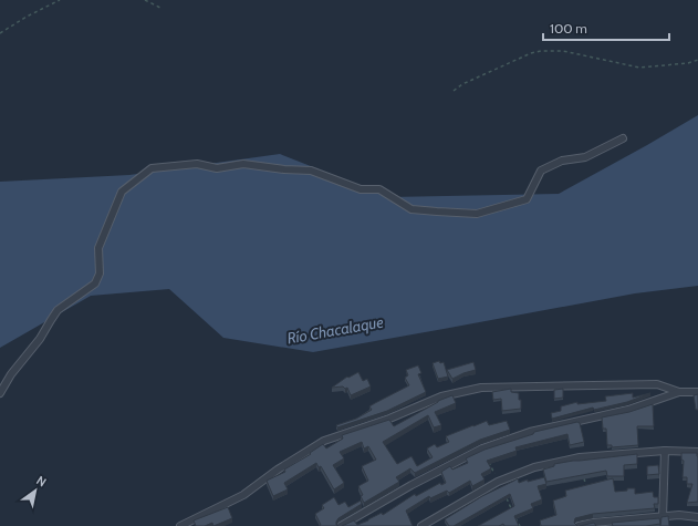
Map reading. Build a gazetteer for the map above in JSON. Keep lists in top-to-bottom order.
{
  "water": ["Río Chacalaque"],
  "scale_bar": "100 m",
  "north": "top right"
}
